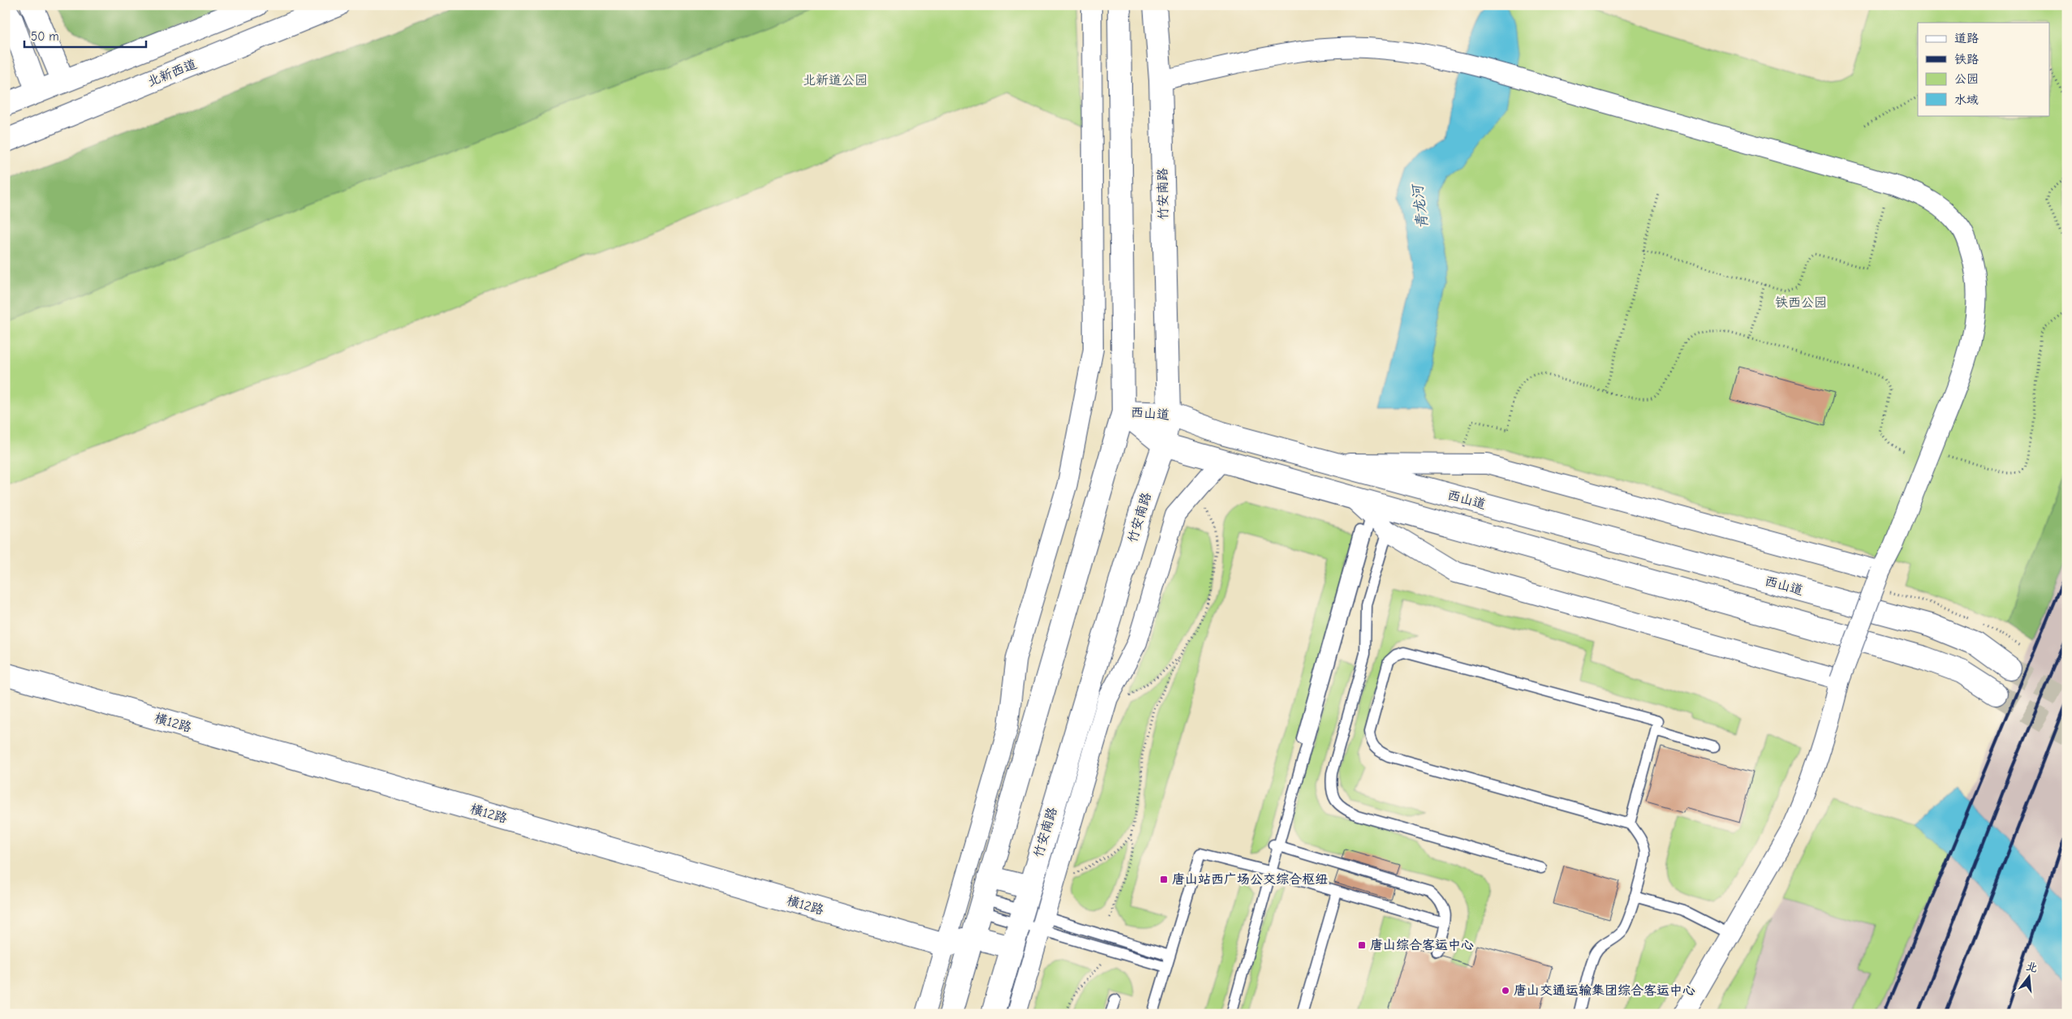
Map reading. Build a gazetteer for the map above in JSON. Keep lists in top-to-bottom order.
{
  "streets": {
    "main road": [
      "北新西道",
      "竹安南路",
      "西山道",
      "横12路"
    ]
  },
  "crossings": [
    ["竹安南路", "西山道"]
  ],
  "water": ["青龙河"],
  "parks": ["北新道公园", "铁西公园"],
  "places": {
    "transit": ["唐山站西广场公交综合枢纽", "唐山综合客运中心"],
    "other": ["唐山交通运输集团综合客运中心"]
  },
  "legend": [
    "道路",
    "铁路",
    "公园",
    "水域"
  ],
  "scale_bar": "50 m",
  "north": "top"
}
